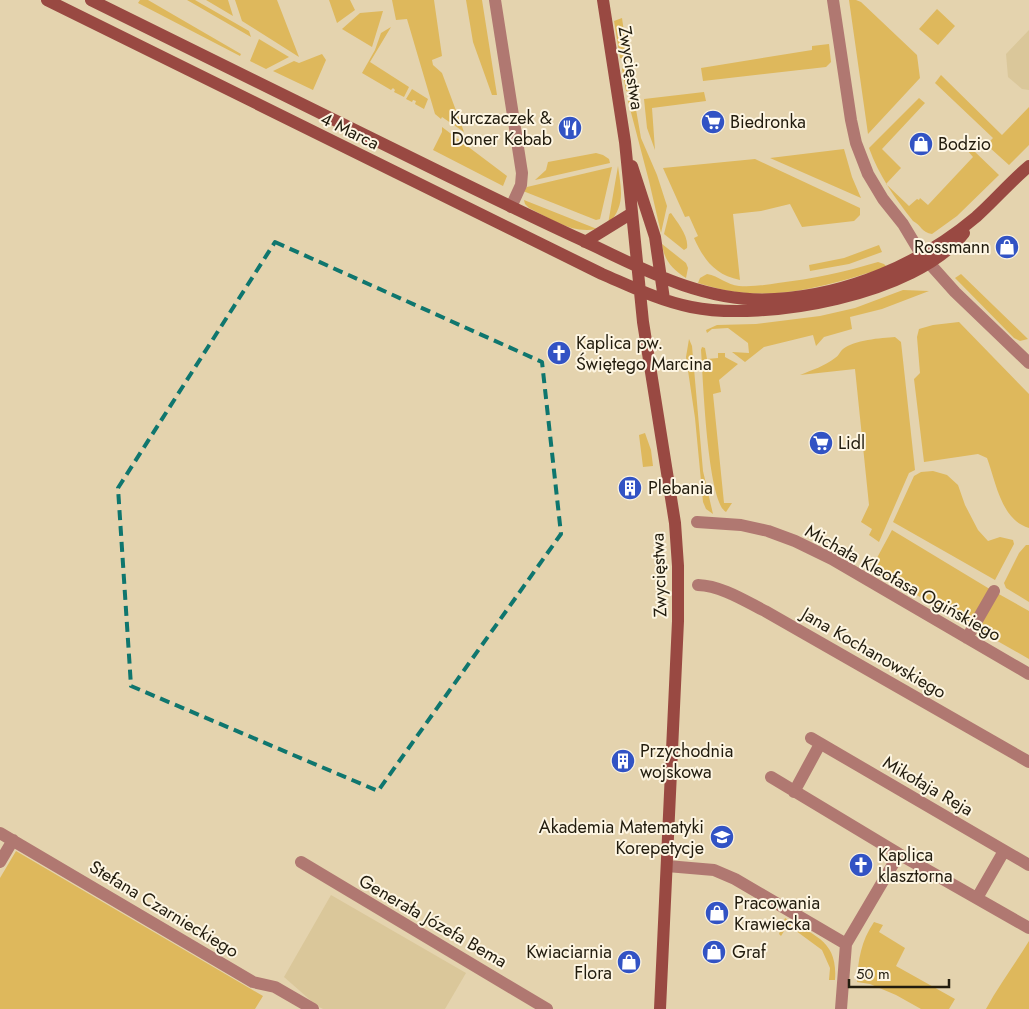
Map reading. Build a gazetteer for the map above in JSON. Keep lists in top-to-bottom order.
{
  "streets": {
    "main road": ["Zwycięstwa", "4 Marca"],
    "street": [
      "Michała Kleofasa Ogińskiego",
      "Jana Kochanowskiego",
      "Mikołaja Reja",
      "Stefana Czarnieckiego",
      "Generała Józefa Bema"
    ]
  },
  "crossings": [
    ["Zwycięstwa", "4 Marca"]
  ],
  "places": {
    "supermarket": ["Biedronka", "Lidl"],
    "restaurant": ["Kurczaczek & Doner Kebab"],
    "shop": [
      "Bodzio",
      "Rossmann",
      "Pracowania Krawiecka",
      "Graf",
      "Kwiaciarnia Flora"
    ],
    "church": ["Kaplica pw. Świętego Marcina", "Kaplica klasztorna"],
    "building": ["Plebania", "Przychodnia wojskowa"],
    "school or university": ["Akademia Matematyki Korepetycje"]
  },
  "scale_bar": "50 m"
}
